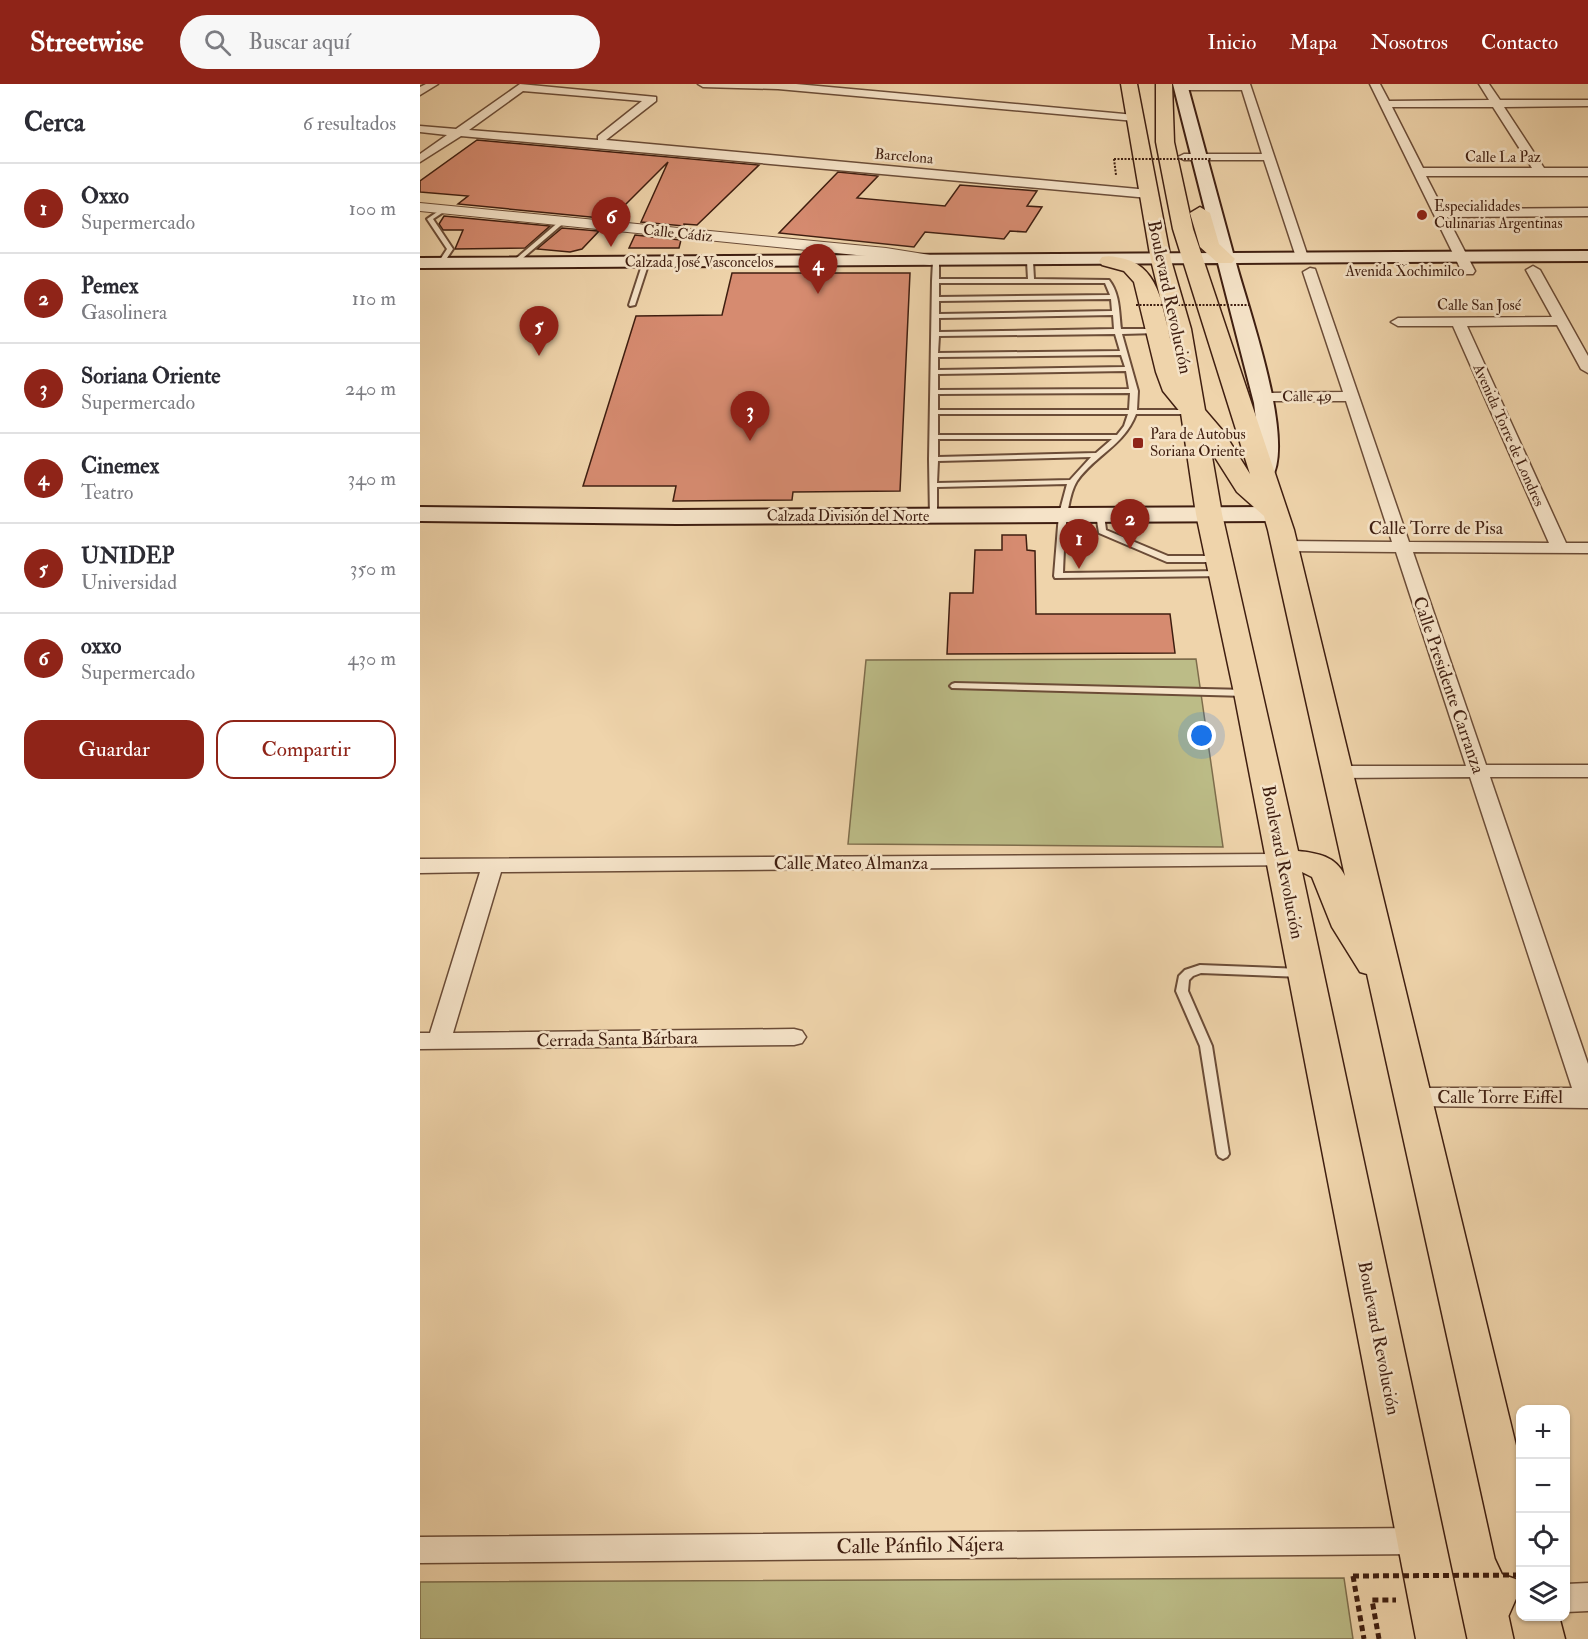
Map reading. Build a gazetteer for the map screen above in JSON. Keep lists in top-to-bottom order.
{
  "streets": {
    "main road": [
      "Calzada José Vasconcelos",
      "Avenida Xochimilco",
      "Boulevard Revolución",
      "Calzada División del Norte"
    ],
    "street": [
      "Barcelona",
      "Calle La Paz",
      "Calle Cádiz",
      "Calle San José",
      "Calle 49",
      "Avenida Torre de Londres",
      "Calle Torre de Pisa",
      "Calle Presidente Carranza",
      "Calle Mateo Almanza",
      "Cerrada Santa Bárbara",
      "Calle Torre Eiffel",
      "Calle Pánfilo Nájera"
    ]
  },
  "crossings": [
    ["Barcelona", "Boulevard Revolución"],
    ["Calle Cádiz", "Calzada José Vasconcelos"],
    ["Calzada José Vasconcelos", "Avenida Xochimilco"],
    ["Calzada José Vasconcelos", "Boulevard Revolución"],
    ["Avenida Xochimilco", "Calle Presidente Carranza"],
    ["Boulevard Revolución", "Calzada División del Norte"],
    ["Boulevard Revolución", "Calle Mateo Almanza"],
    ["Boulevard Revolución", "Calle Pánfilo Nájera"],
    ["Calle San José", "Avenida Torre de Londres"],
    ["Calle 49", "Calle Presidente Carranza"],
    ["Avenida Torre de Londres", "Calle Torre de Pisa"],
    ["Calle Torre de Pisa", "Calle Presidente Carranza"],
    ["Calle Presidente Carranza", "Calle Torre Eiffel"],
    ["Calle Mateo Almanza", "Cerrada Santa Bárbara"]
  ],
  "places": {
    "other": ["Especialidades Culinarias Argentinas"],
    "transit": ["Para de Autobus Soriana Oriente"]
  },
  "page": {
    "header": "Streetwise",
    "search": "Buscar aquí",
    "nav": [
      "Inicio",
      "Mapa",
      "Nosotros",
      "Contacto"
    ],
    "heading": ["Cerca", "6 resultados"],
    "list": [
      {
        "mark": "1",
        "name": "Oxxo",
        "note": "Supermercado",
        "value": "100 m"
      },
      {
        "mark": "2",
        "name": "Pemex",
        "note": "Gasolinera",
        "value": "110 m"
      },
      {
        "mark": "3",
        "name": "Soriana Oriente",
        "note": "Supermercado",
        "value": "240 m"
      },
      {
        "mark": "4",
        "name": "Cinemex",
        "note": "Teatro",
        "value": "340 m"
      },
      {
        "mark": "5",
        "name": "UNIDEP",
        "note": "Universidad",
        "value": "350 m"
      },
      {
        "mark": "6",
        "name": "oxxo",
        "note": "Supermercado",
        "value": "430 m"
      }
    ],
    "pins": [
      "6",
      "4",
      "5",
      "3",
      "2",
      "1"
    ],
    "buttons": ["Guardar", "Compartir"],
    "map_buttons": ["+", "−"]
  }
}
